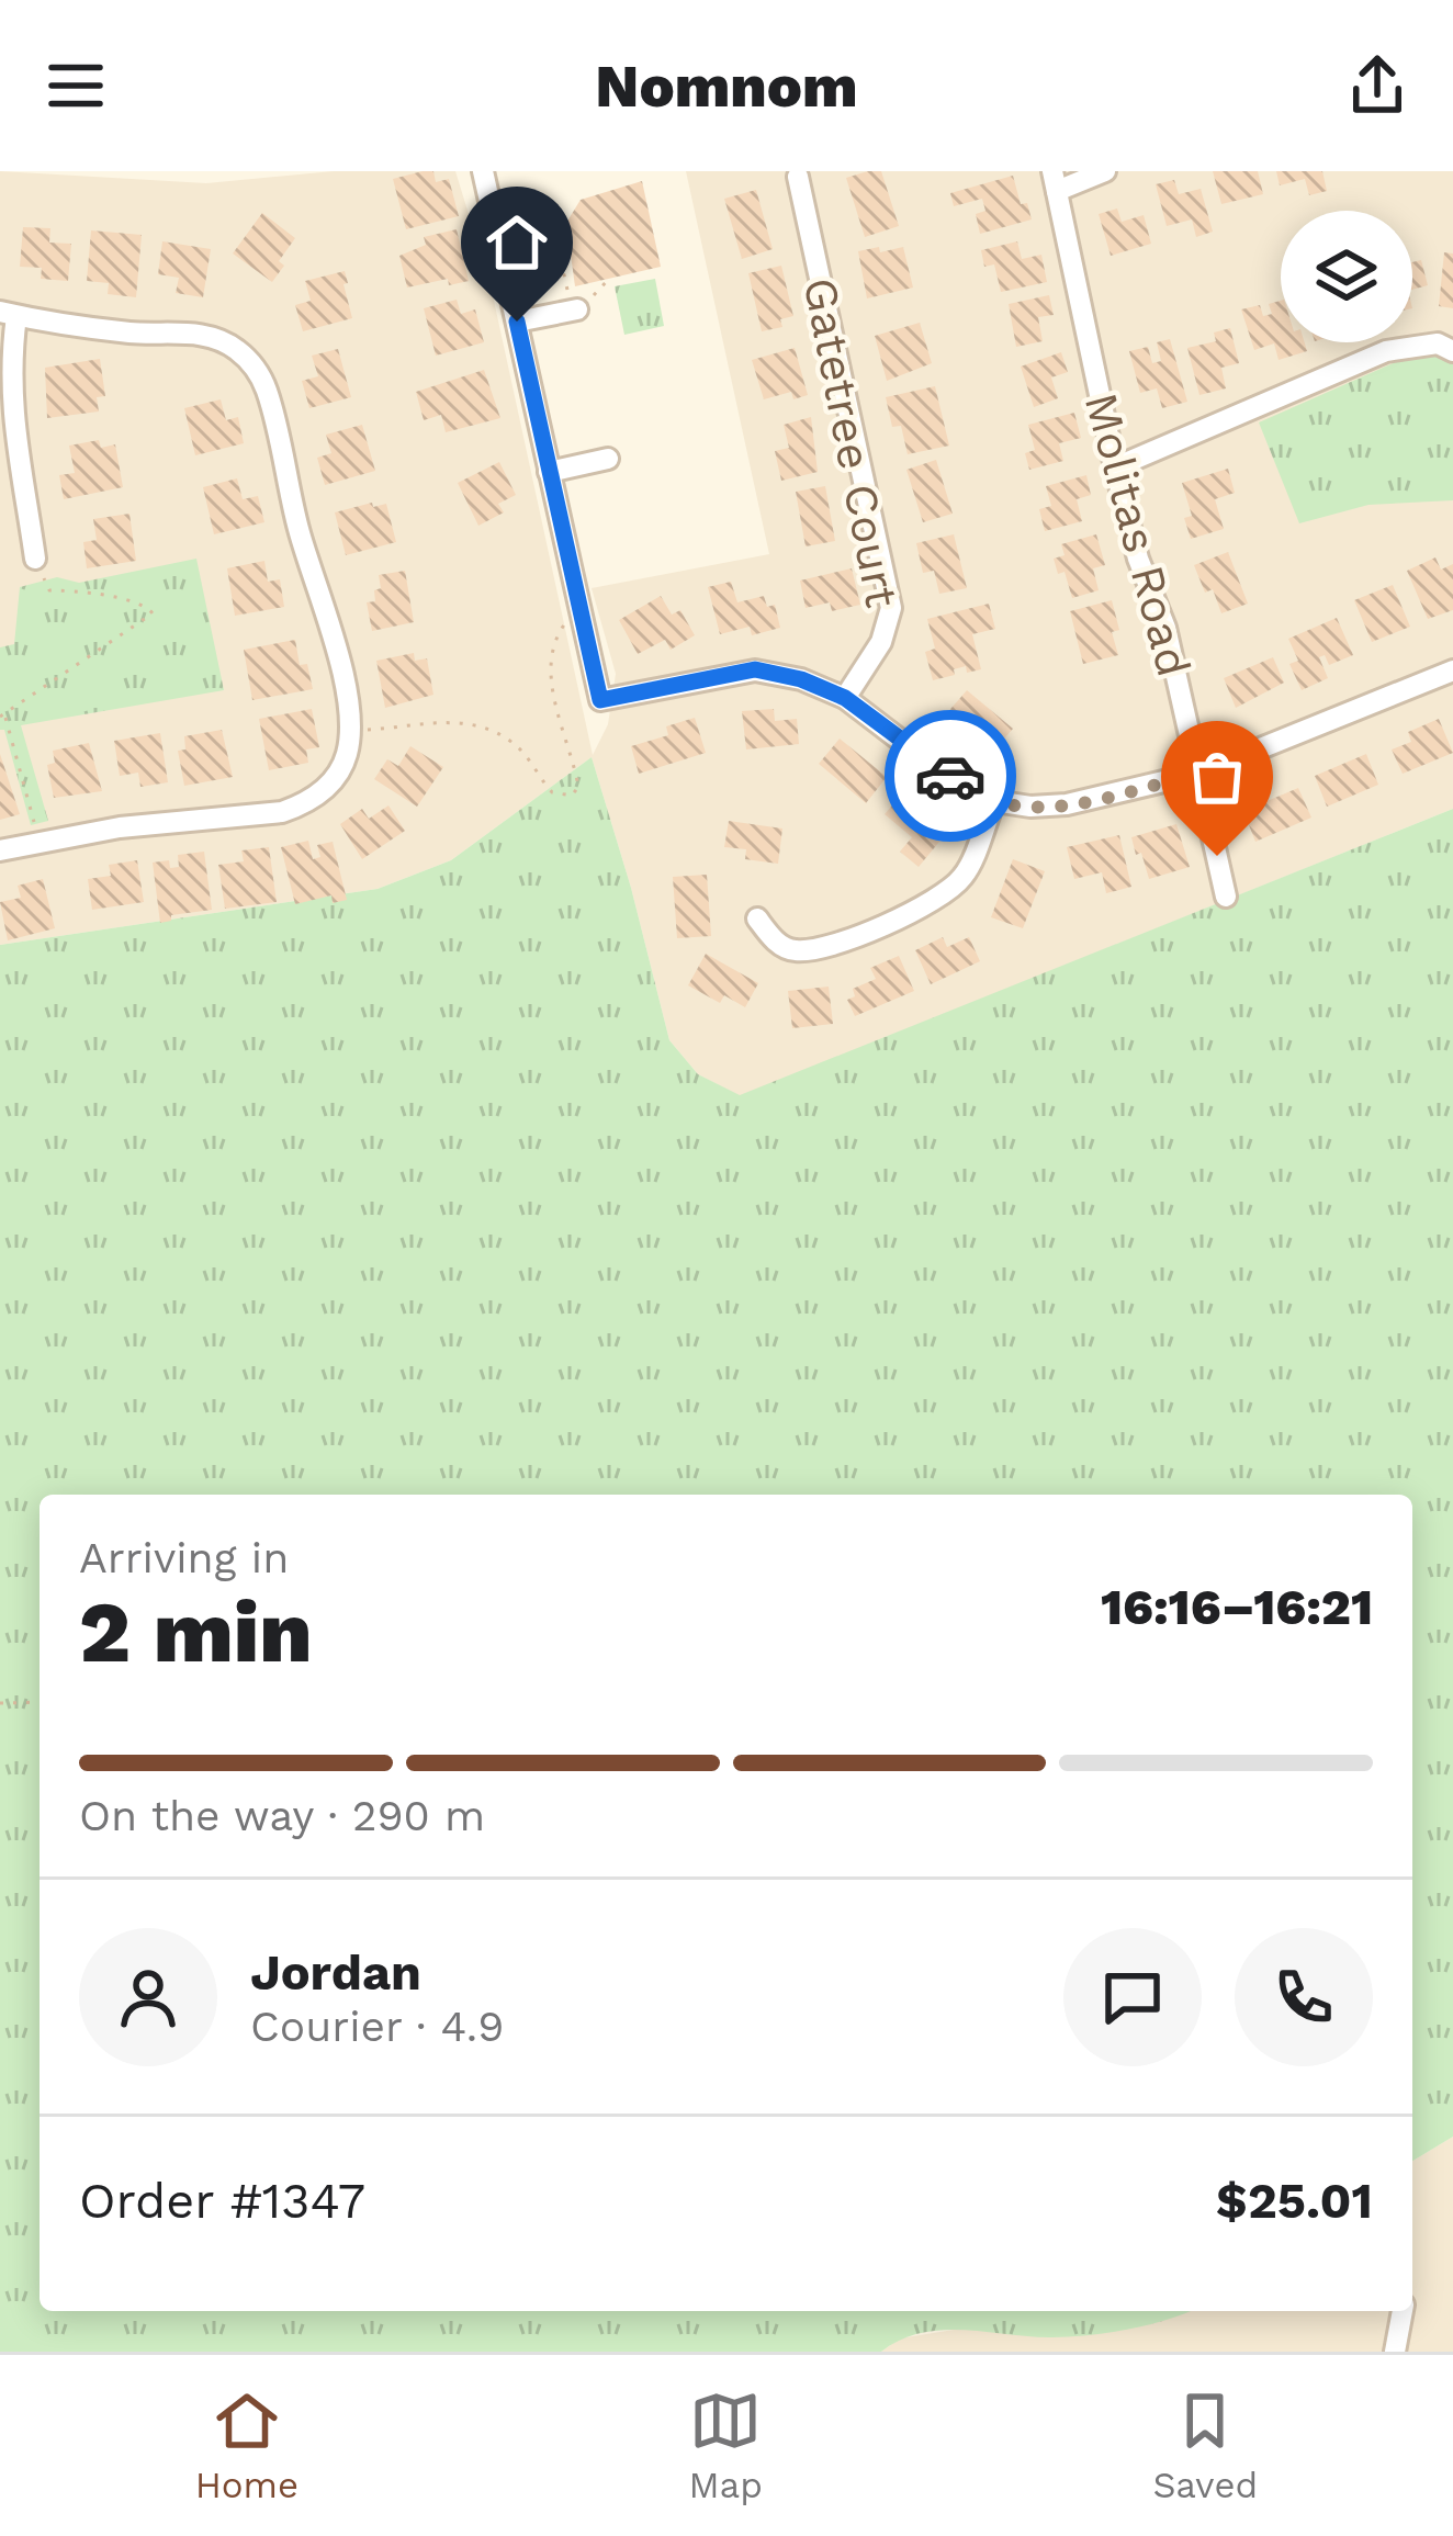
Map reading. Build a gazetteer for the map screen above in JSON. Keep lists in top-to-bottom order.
{
  "streets": {
    "street": ["Gatetree Court", "Molitas Road"]
  },
  "page": {
    "header": "Nomnom",
    "heading": ["2 min", "Arriving in", "16:16–16:21"],
    "panel": [
      "Jordan",
      "Courier · 4.9",
      "Order #1347",
      "$25.01"
    ],
    "bar": "On the way · 290 m",
    "tabs": ["Home", "Map", "Saved"]
  }
}
